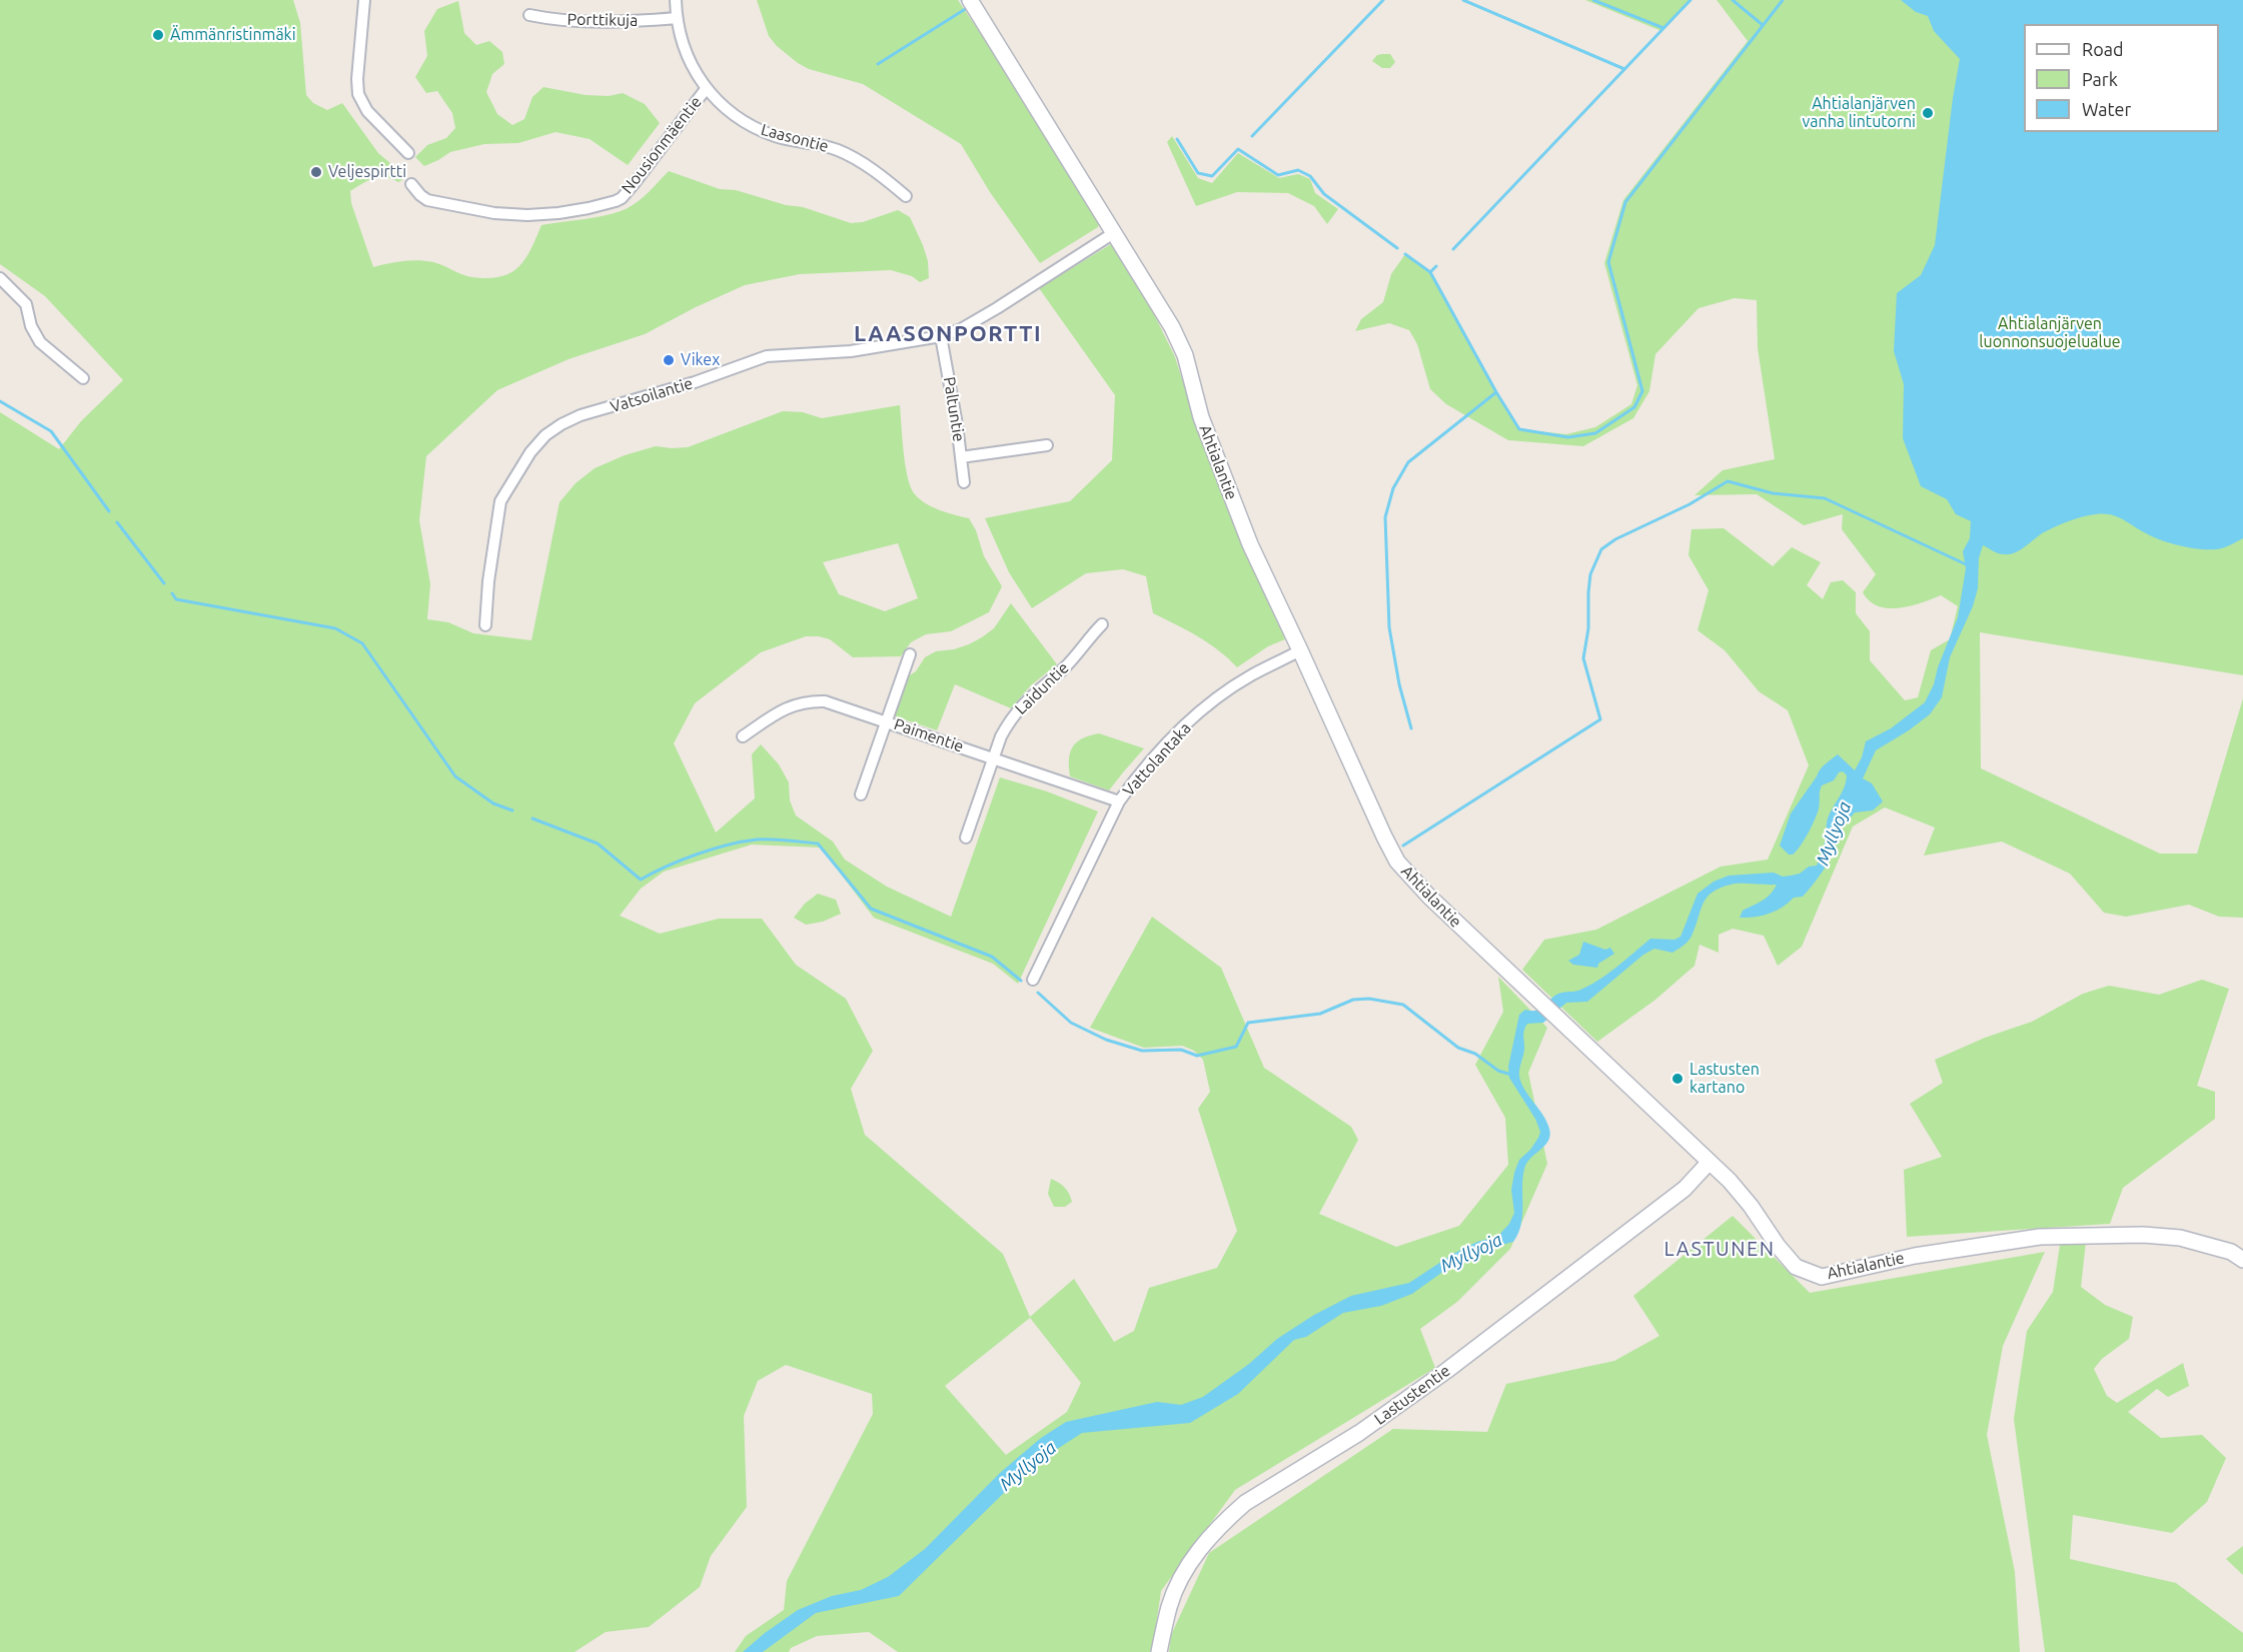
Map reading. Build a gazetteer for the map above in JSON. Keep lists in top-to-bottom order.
{
  "streets": {
    "street": [
      "Porttikuja",
      "Laasontie",
      "Nousionmäentie",
      "Vatsoilantie",
      "Paltuntie",
      "Ahtialantie",
      "Laiduntie",
      "Paimentie",
      "Vattolantaka",
      "Lastustentie"
    ]
  },
  "crossings": [
    ["Porttikuja", "Laasontie"],
    ["Laasontie", "Nousionmäentie"],
    ["Vatsoilantie", "Paltuntie"],
    ["Vatsoilantie", "Ahtialantie"],
    ["Ahtialantie", "Vattolantaka"],
    ["Ahtialantie", "Lastustentie"],
    ["Laiduntie", "Paimentie"],
    ["Paimentie", "Vattolantaka"]
  ],
  "districts": ["LAASONPORTTI", "LASTUNEN"],
  "water": ["Myllyoja"],
  "parks": ["Ahtialanjärven luonnonsuojelualue"],
  "places": [
    "Ämmänristinmäki",
    "Ahtialanjärven vanha lintutorni",
    "Veljespirtti",
    "Vikex",
    "Lastusten kartano"
  ],
  "legend": ["Road", "Park", "Water"]
}
